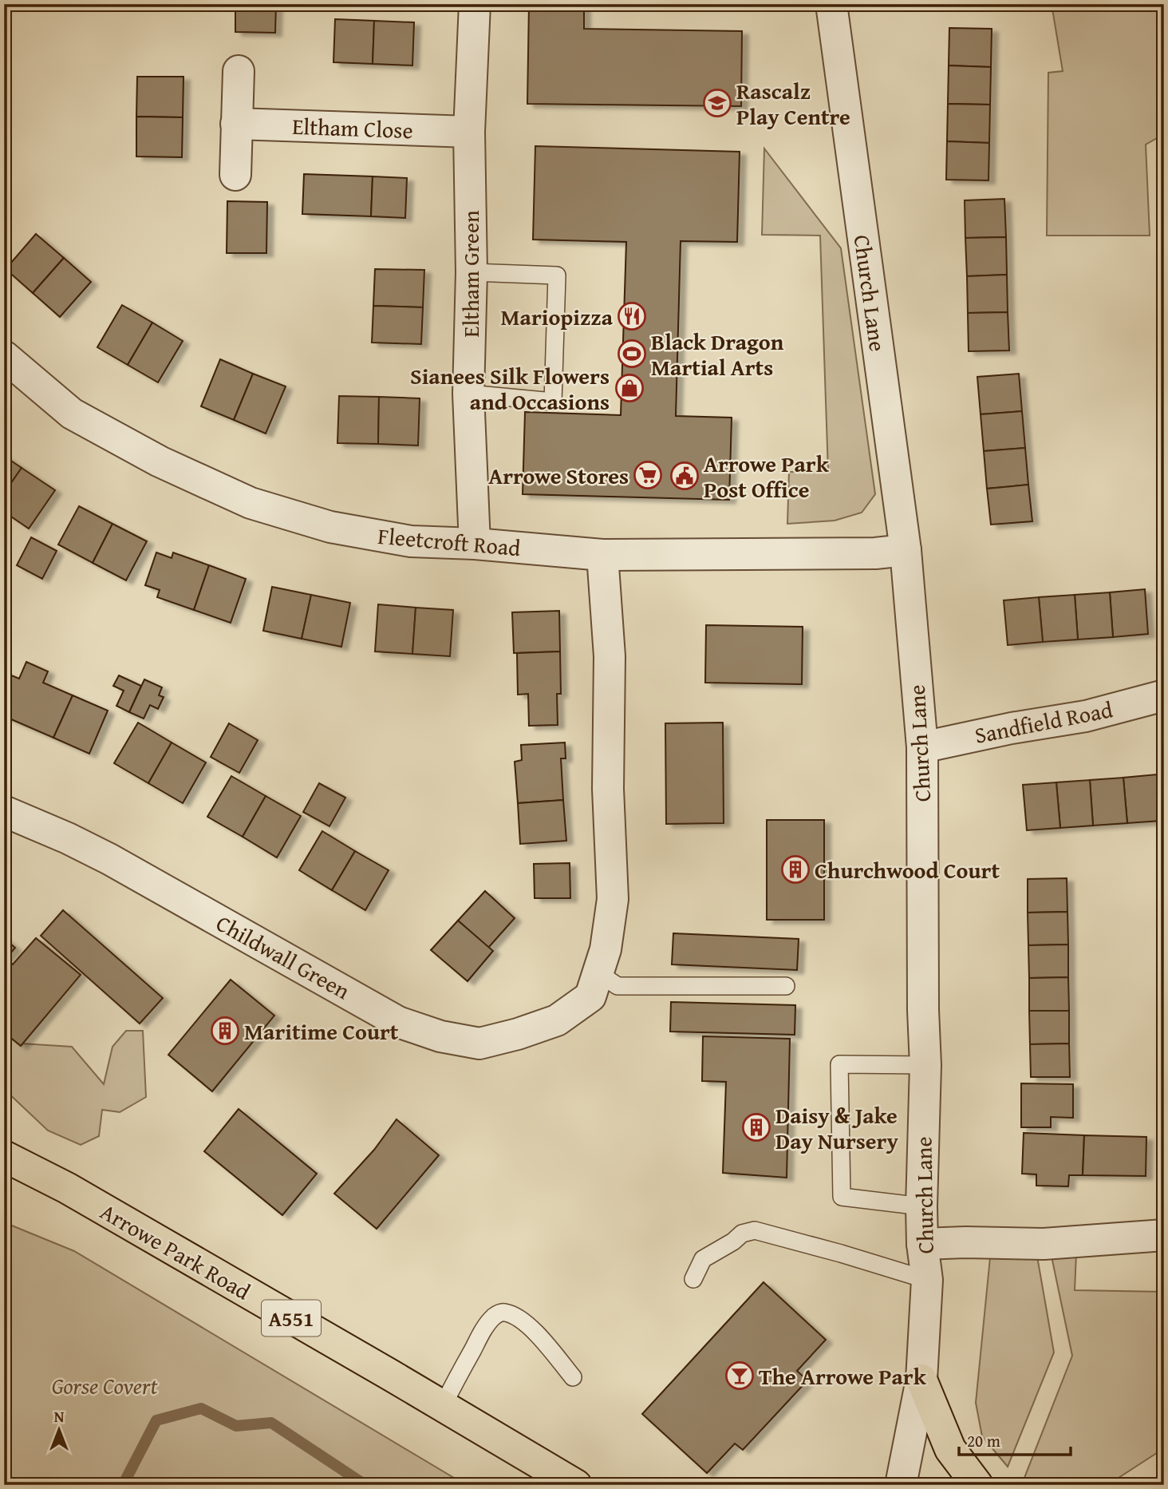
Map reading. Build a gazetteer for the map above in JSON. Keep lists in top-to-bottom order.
{
  "streets": {
    "main road": ["Arrowe Park Road", "A551"],
    "street": [
      "Eltham Close",
      "Eltham Green",
      "Church Lane",
      "Fleetcroft Road",
      "Sandfield Road",
      "Childwall Green"
    ]
  },
  "crossings": [
    ["Eltham Close", "Eltham Green"],
    ["Eltham Green", "Fleetcroft Road"],
    ["Church Lane", "Fleetcroft Road"],
    ["Church Lane", "Sandfield Road"],
    ["Fleetcroft Road", "Childwall Green"]
  ],
  "parks": ["Gorse Covert"],
  "places": {
    "school or university": ["Rascalz Play Centre"],
    "restaurant": ["Mariopizza"],
    "sports": ["Black Dragon Martial Arts"],
    "shop": ["Sianees Silk Flowers and Occasions"],
    "supermarket": ["Arrowe Stores"],
    "public building": ["Arrowe Park Post Office"],
    "building": ["Churchwood Court", "Maritime Court", "Daisy & Jake Day Nursery"],
    "bar": ["The Arrowe Park"]
  },
  "scale_bar": "20 m",
  "north": "top"
}
